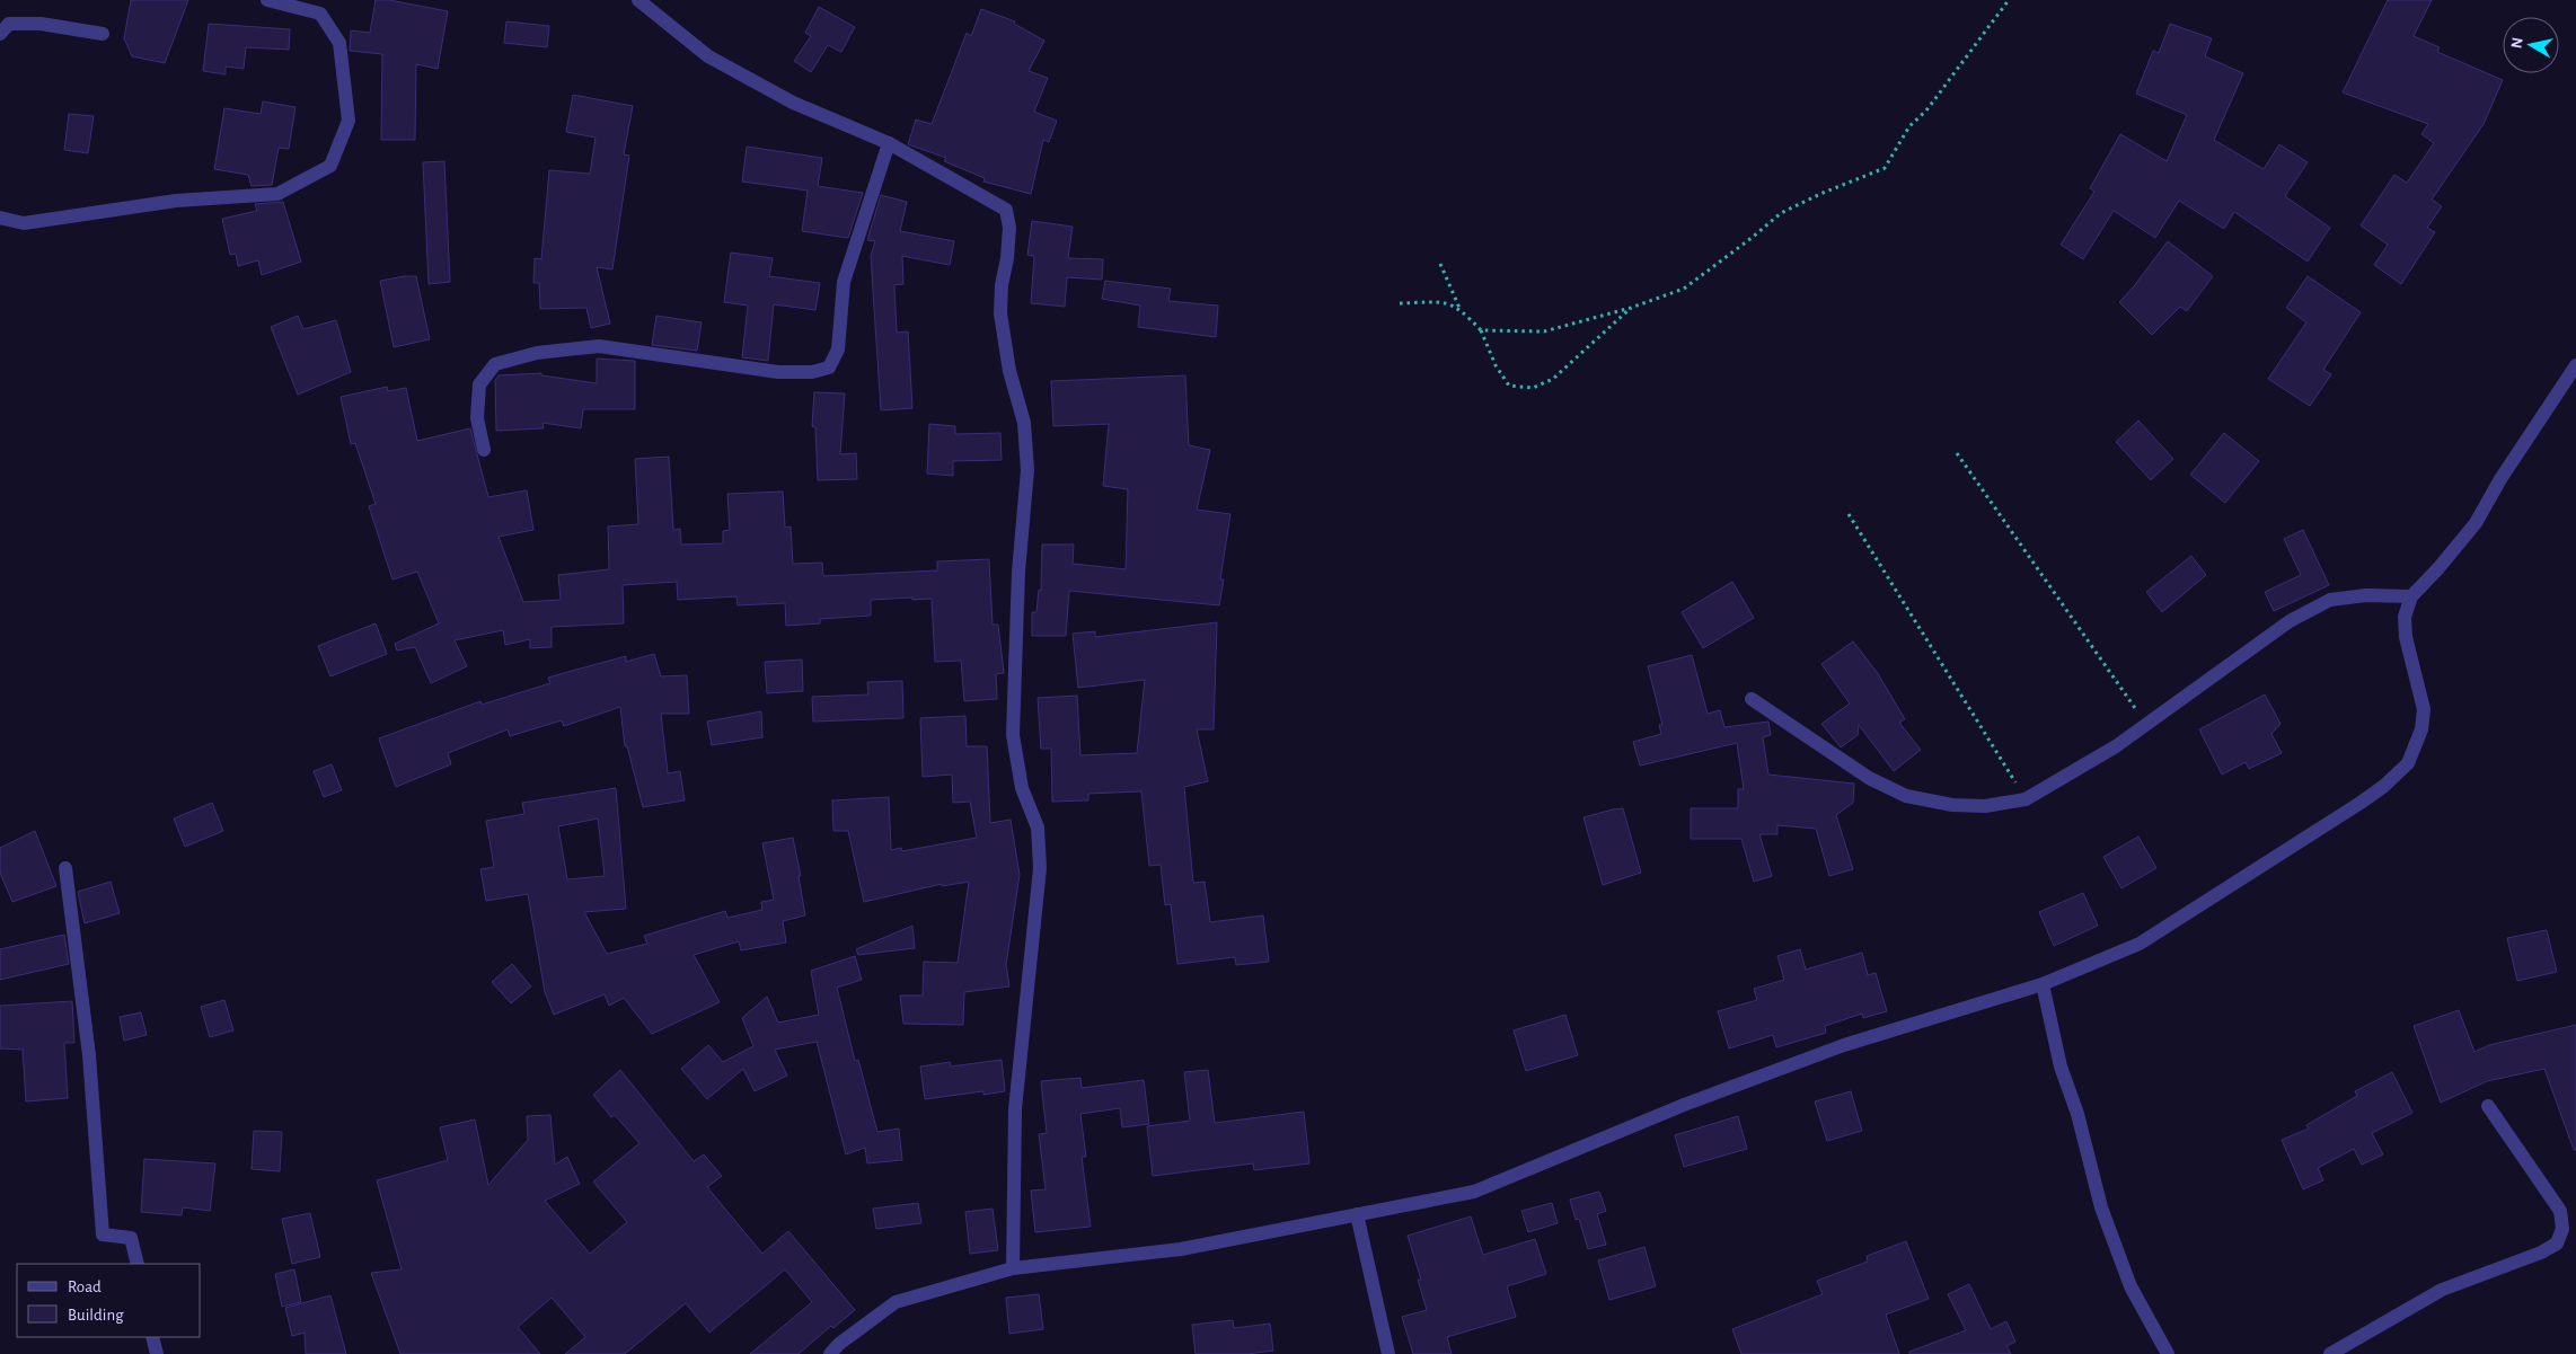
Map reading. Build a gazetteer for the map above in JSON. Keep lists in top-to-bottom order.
{
  "legend": ["Road", "Building"],
  "north": "left"
}
